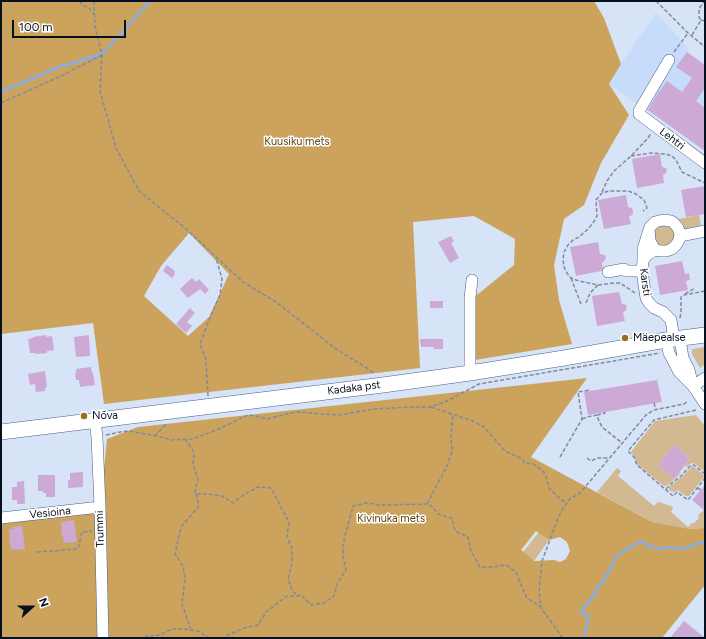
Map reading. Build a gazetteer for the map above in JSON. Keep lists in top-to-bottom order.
{
  "streets": {
    "main road": ["Kadaka pst"],
    "street": [
      "Lehtri",
      "Karsti",
      "Vesioina",
      "Trummi"
    ]
  },
  "crossings": [
    ["Karsti", "Kadaka pst"],
    ["Kadaka pst", "Trummi"],
    ["Vesioina", "Trummi"]
  ],
  "parks": ["Kuusiku mets", "Kivinuka mets"],
  "places": ["Mäepealse", "Nõva"],
  "scale_bar": "100 m",
  "north": "right"
}
